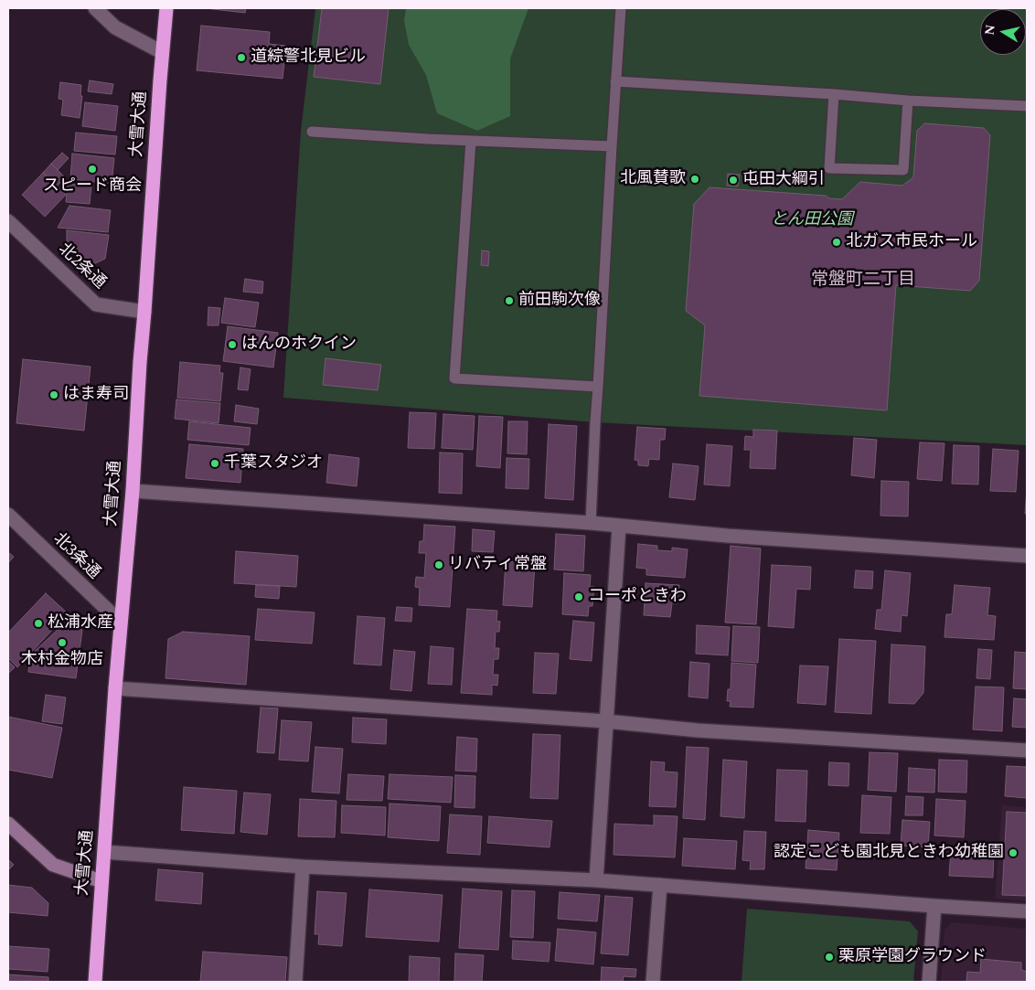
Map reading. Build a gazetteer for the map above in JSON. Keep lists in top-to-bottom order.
{
  "streets": {
    "highway": ["大雪大通"],
    "street": ["北2条通", "北3条通"]
  },
  "crossings": [
    ["大雪大通", "北2条通"],
    ["大雪大通", "北3条通"]
  ],
  "districts": ["常盤町二丁目"],
  "parks": ["とん田公園"],
  "places": [
    "道綜警北見ビル",
    "スピード商会",
    "北風賛歌",
    "屯田大綱引",
    "北ガス市民ホール",
    "前田駒次像",
    "はんのホクイン",
    "はま寿司",
    "千葉スタジオ",
    "リバティ常盤",
    "コーポときわ",
    "松浦水産",
    "木村金物店",
    "認定こども園北見ときわ幼稚園",
    "栗原学園グラウンド"
  ],
  "north": "left"
}
